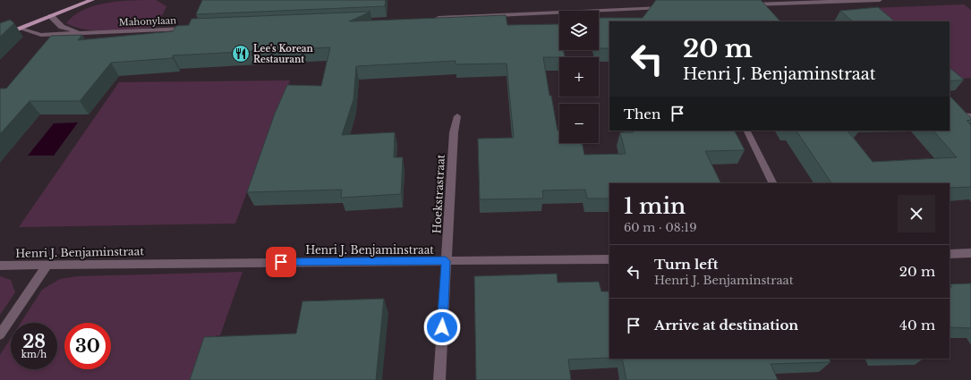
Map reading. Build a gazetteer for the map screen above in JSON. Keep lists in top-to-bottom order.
{
  "streets": {
    "street": ["Mahonylaan", "Hoekstrastraat", "Henri J. Benjaminstraat"]
  },
  "crossings": [
    ["Hoekstrastraat", "Henri J. Benjaminstraat"]
  ],
  "places": {
    "restaurant": ["Lee's Korean Restaurant"]
  },
  "page": {
    "map_buttons": ["+", "−"],
    "turn": ["20 m", "Henri J. Benjaminstraat"],
    "then": "Then",
    "heading": ["1 min", "60 m · 08:19"],
    "list": [
      {
        "name": "Turn left",
        "note": "Henri J. Benjaminstraat",
        "value": "20 m"
      },
      {
        "name": "Arrive at destination",
        "value": "40 m"
      }
    ],
    "speed": "28 km/h",
    "limit": "30"
  }
}
